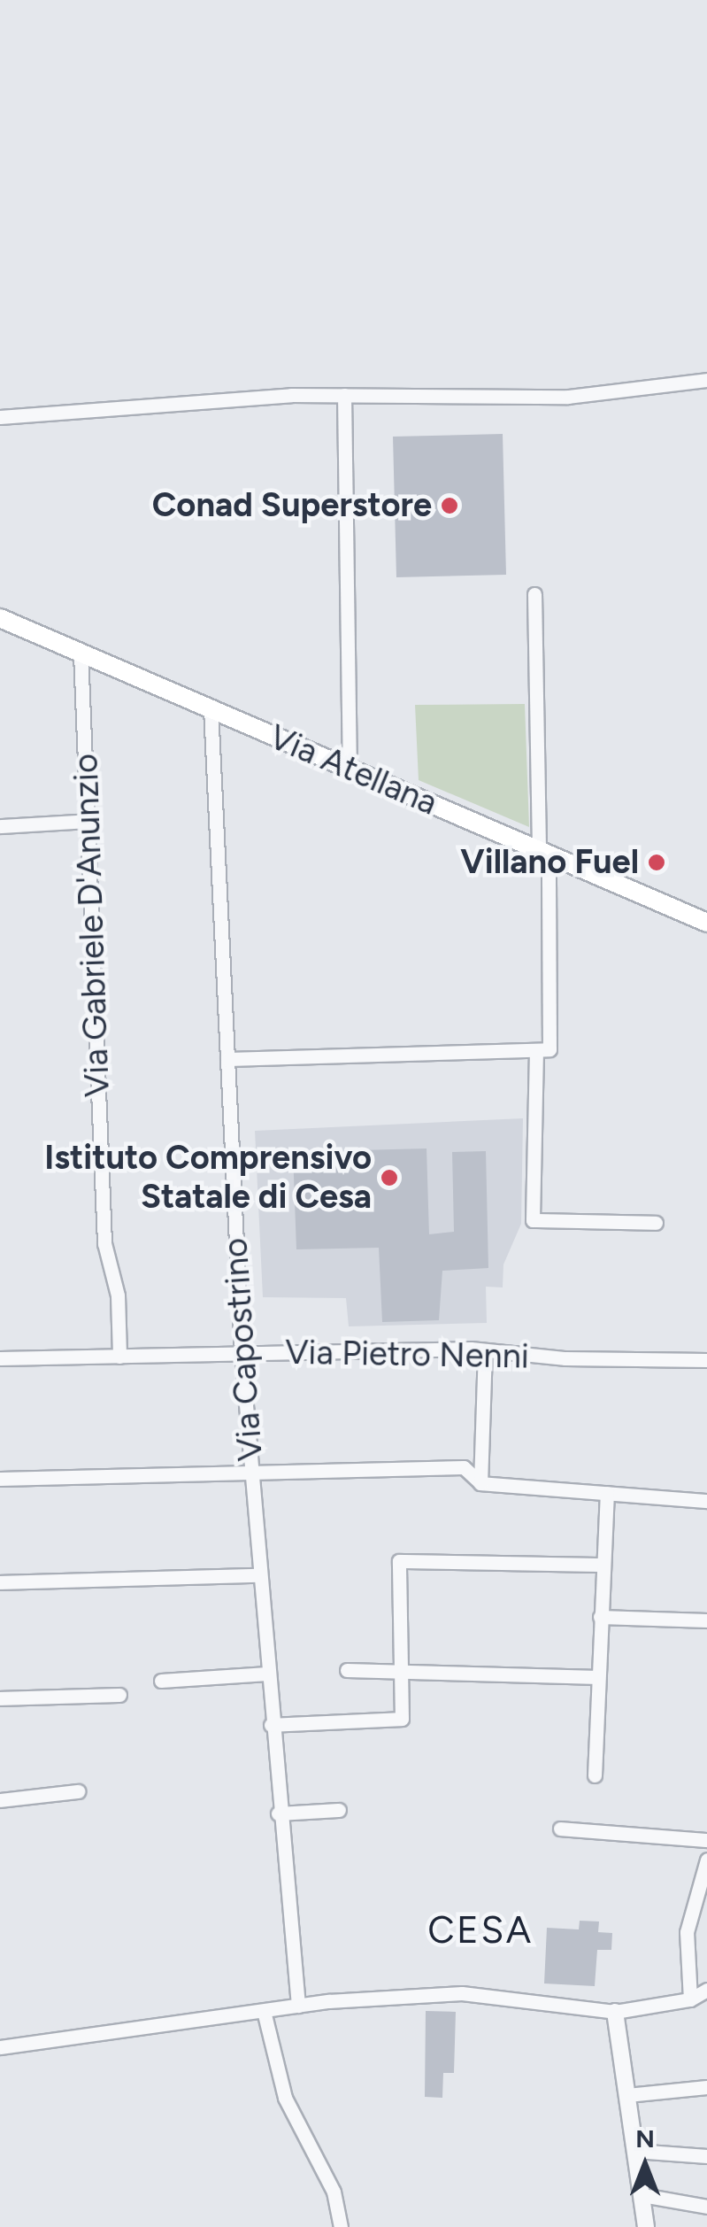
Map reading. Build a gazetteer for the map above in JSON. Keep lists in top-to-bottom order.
{
  "streets": {
    "main road": ["Via Atellana"],
    "street": ["Via Gabriele D'Anunzio", "Via Capostrino", "Via Pietro Nenni"]
  },
  "crossings": [
    ["Via Atellana", "Via Gabriele D'Anunzio"],
    ["Via Atellana", "Via Capostrino"],
    ["Via Gabriele D'Anunzio", "Via Pietro Nenni"],
    ["Via Capostrino", "Via Pietro Nenni"]
  ],
  "districts": ["CESA"],
  "places": ["Conad Superstore", "Villano Fuel", "Istituto Comprensivo Statale di Cesa"],
  "north": "top"
}
